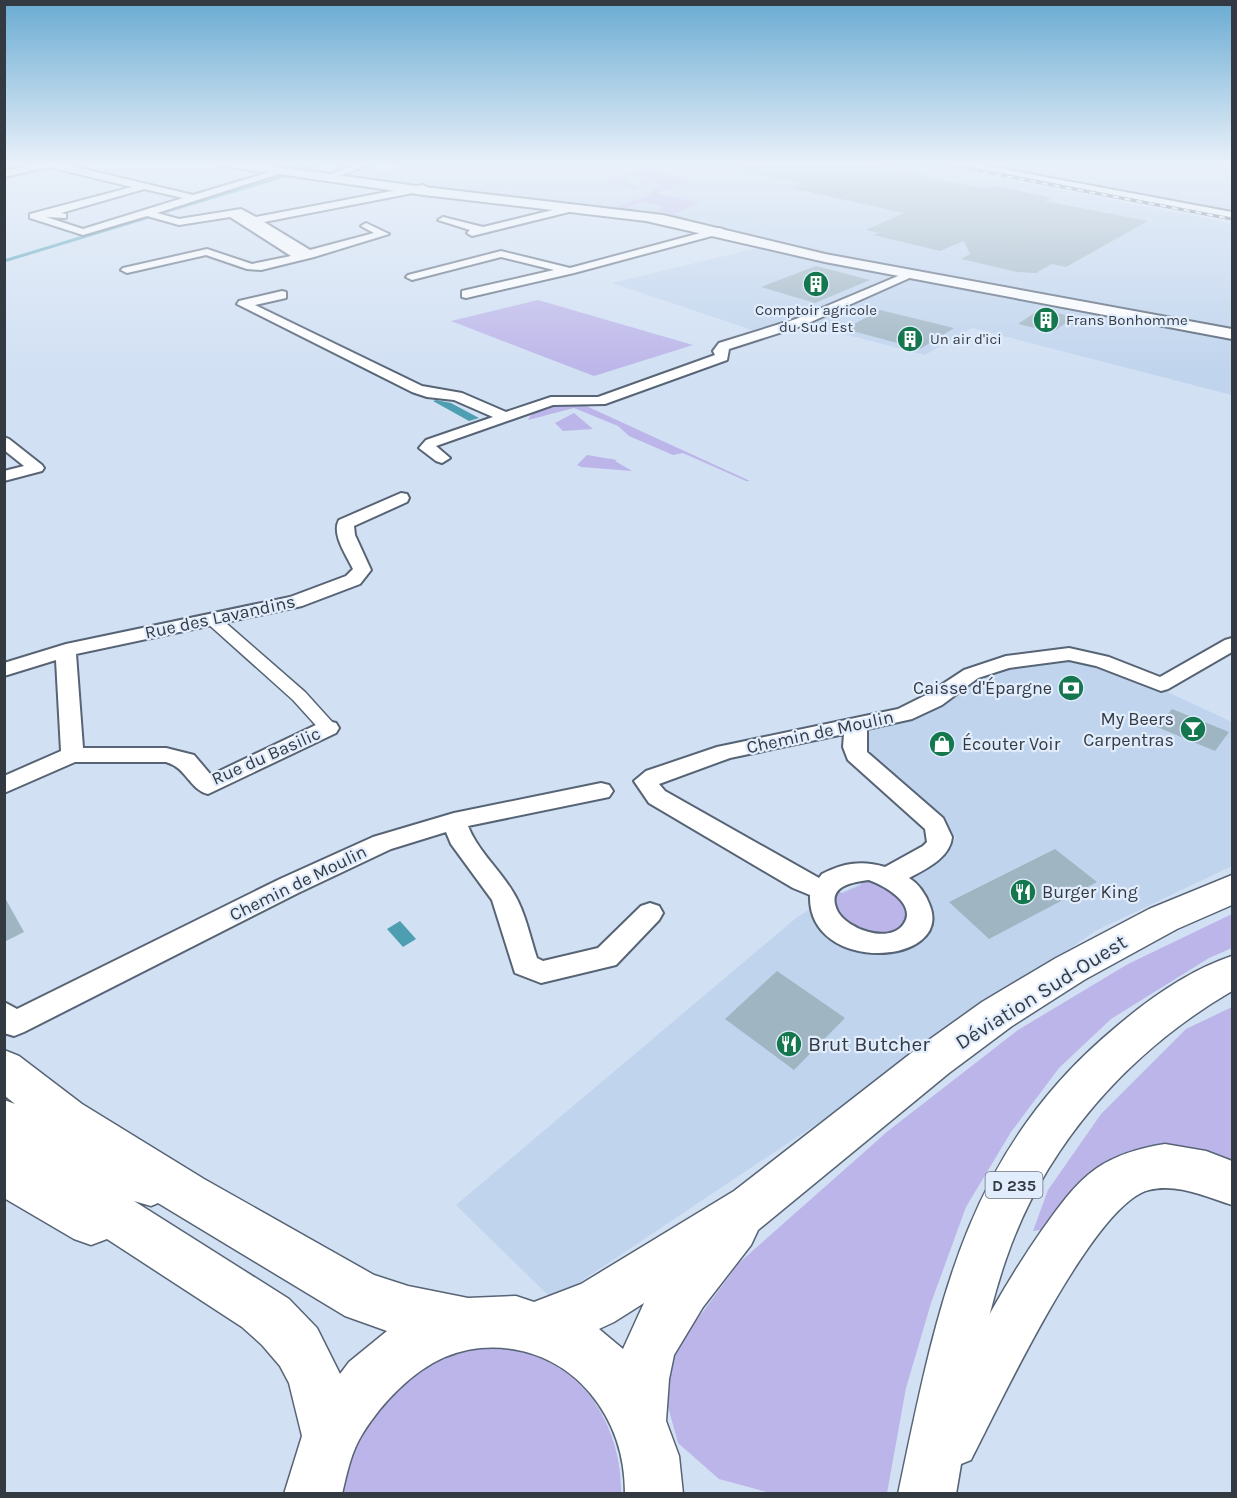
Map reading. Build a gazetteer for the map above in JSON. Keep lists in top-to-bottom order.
{
  "streets": {
    "main road": ["Déviation Sud-Ouest", "D 235"],
    "street": ["Rue des Lavandins", "Chemin de Moulin", "Rue du Basilic"]
  },
  "places": {
    "building": ["Comptoir agricole du Sud Est", "Frans Bonhomme", "Un air d'ici"],
    "bank": ["Caisse d'Épargne"],
    "bar": ["My Beers Carpentras"],
    "shop": ["Écouter Voir"],
    "restaurant": ["Burger King", "Brut Butcher"]
  }
}
